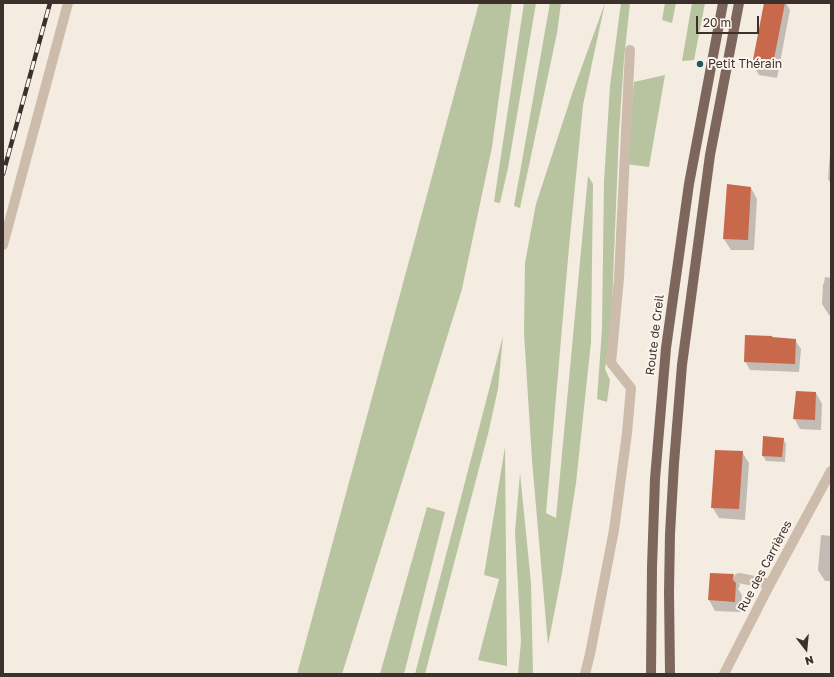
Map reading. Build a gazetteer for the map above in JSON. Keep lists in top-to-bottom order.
{
  "streets": {
    "main road": ["Route de Creil"],
    "street": ["Rue des Carrières"]
  },
  "places": ["Petit Thérain"],
  "scale_bar": "20 m",
  "north": "bottom"
}
